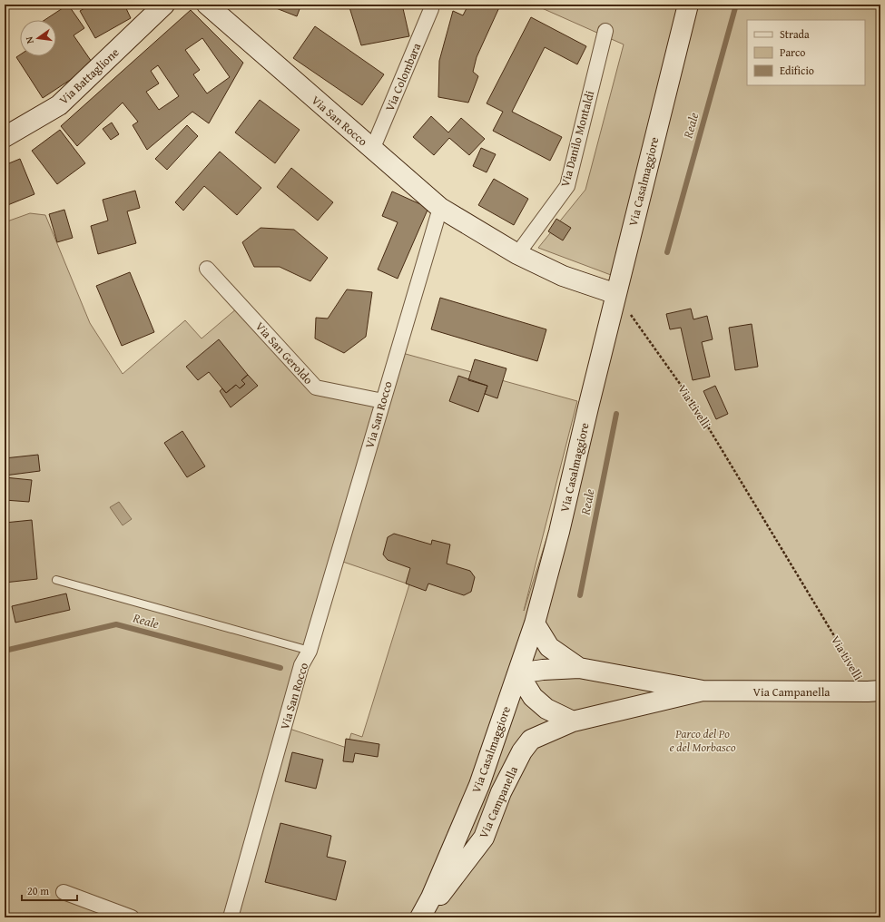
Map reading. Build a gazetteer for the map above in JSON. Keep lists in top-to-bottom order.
{
  "streets": {
    "main road": [
      "Via Battaglione",
      "Via San Rocco",
      "Via Casalmaggiore",
      "Via Campanella"
    ],
    "street": ["Via Colombara", "Via Danilo Montaldi", "Via San Geroldo"],
    "path": ["Via Livelli"]
  },
  "crossings": [
    ["Via Colombara", "Via San Rocco"],
    ["Via San Rocco", "Via San Geroldo"],
    ["Via Casalmaggiore", "Via Livelli"],
    ["Via Casalmaggiore", "Via Campanella"],
    ["Via Livelli", "Via Campanella"]
  ],
  "water": ["Reale"],
  "parks": ["Parco del Po e del Morbasco"],
  "legend": ["Strada", "Parco", "Edificio"],
  "scale_bar": "20 m",
  "north": "left"
}
